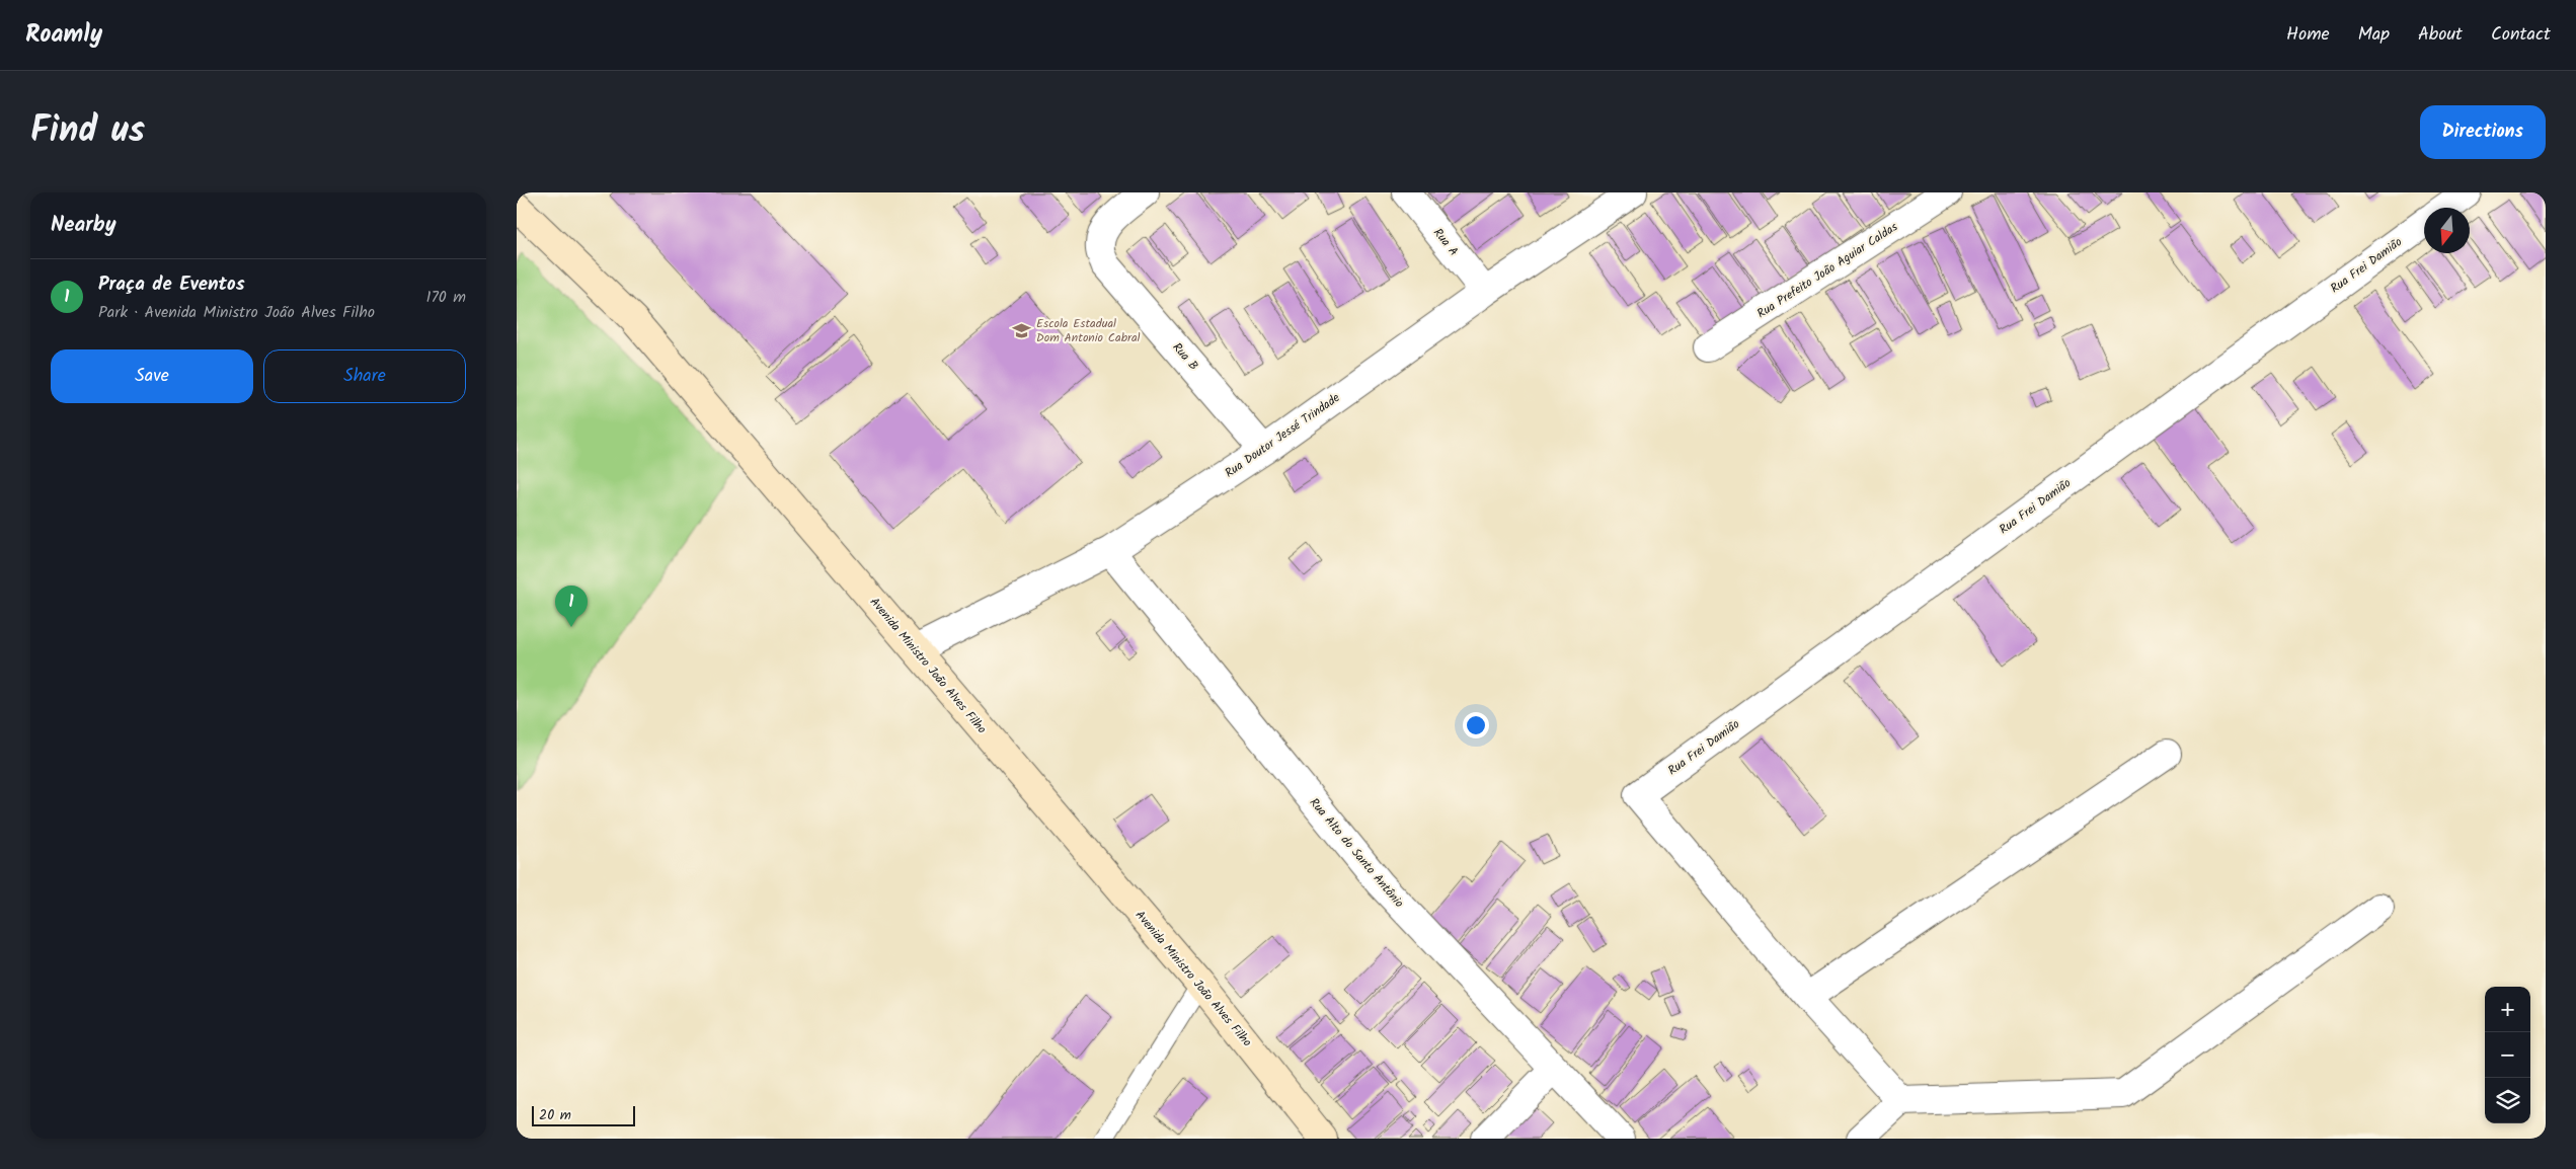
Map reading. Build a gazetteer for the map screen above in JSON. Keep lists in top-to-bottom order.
{
  "streets": {
    "main road": ["Avenida Ministro João Alves Filho"],
    "street": [
      "Rua A",
      "Rua Frei Damião",
      "Rua Prefeito João Aguiar Caldas",
      "Rua B",
      "Rua Doutor Jessé Trindade",
      "Rua Alto do Santo Antônio"
    ]
  },
  "crossings": [
    ["Rua A", "Rua Doutor Jessé Trindade"],
    ["Rua B", "Rua Doutor Jessé Trindade"],
    ["Rua Doutor Jessé Trindade", "Avenida Ministro João Alves Filho"],
    ["Rua Doutor Jessé Trindade", "Rua Alto do Santo Antônio"]
  ],
  "places": {
    "school or university": ["Escola Estadual Dom Antonio Cabral"]
  },
  "scale_bar": "20 m",
  "north": "bottom",
  "page": {
    "header": "Roamly",
    "nav": [
      "Home",
      "Map",
      "About",
      "Contact"
    ],
    "title": "Find us",
    "buttons": [
      "Directions",
      ["Save", "Share"]
    ],
    "heading": "Nearby",
    "list": [
      {
        "mark": "1",
        "name": "Praça de Eventos",
        "note": "Park · Avenida Ministro João Alves Filho",
        "value": "170 m"
      }
    ],
    "pins": "1",
    "map_buttons": ["+", "−"],
    "scale": "20 m"
  }
}
